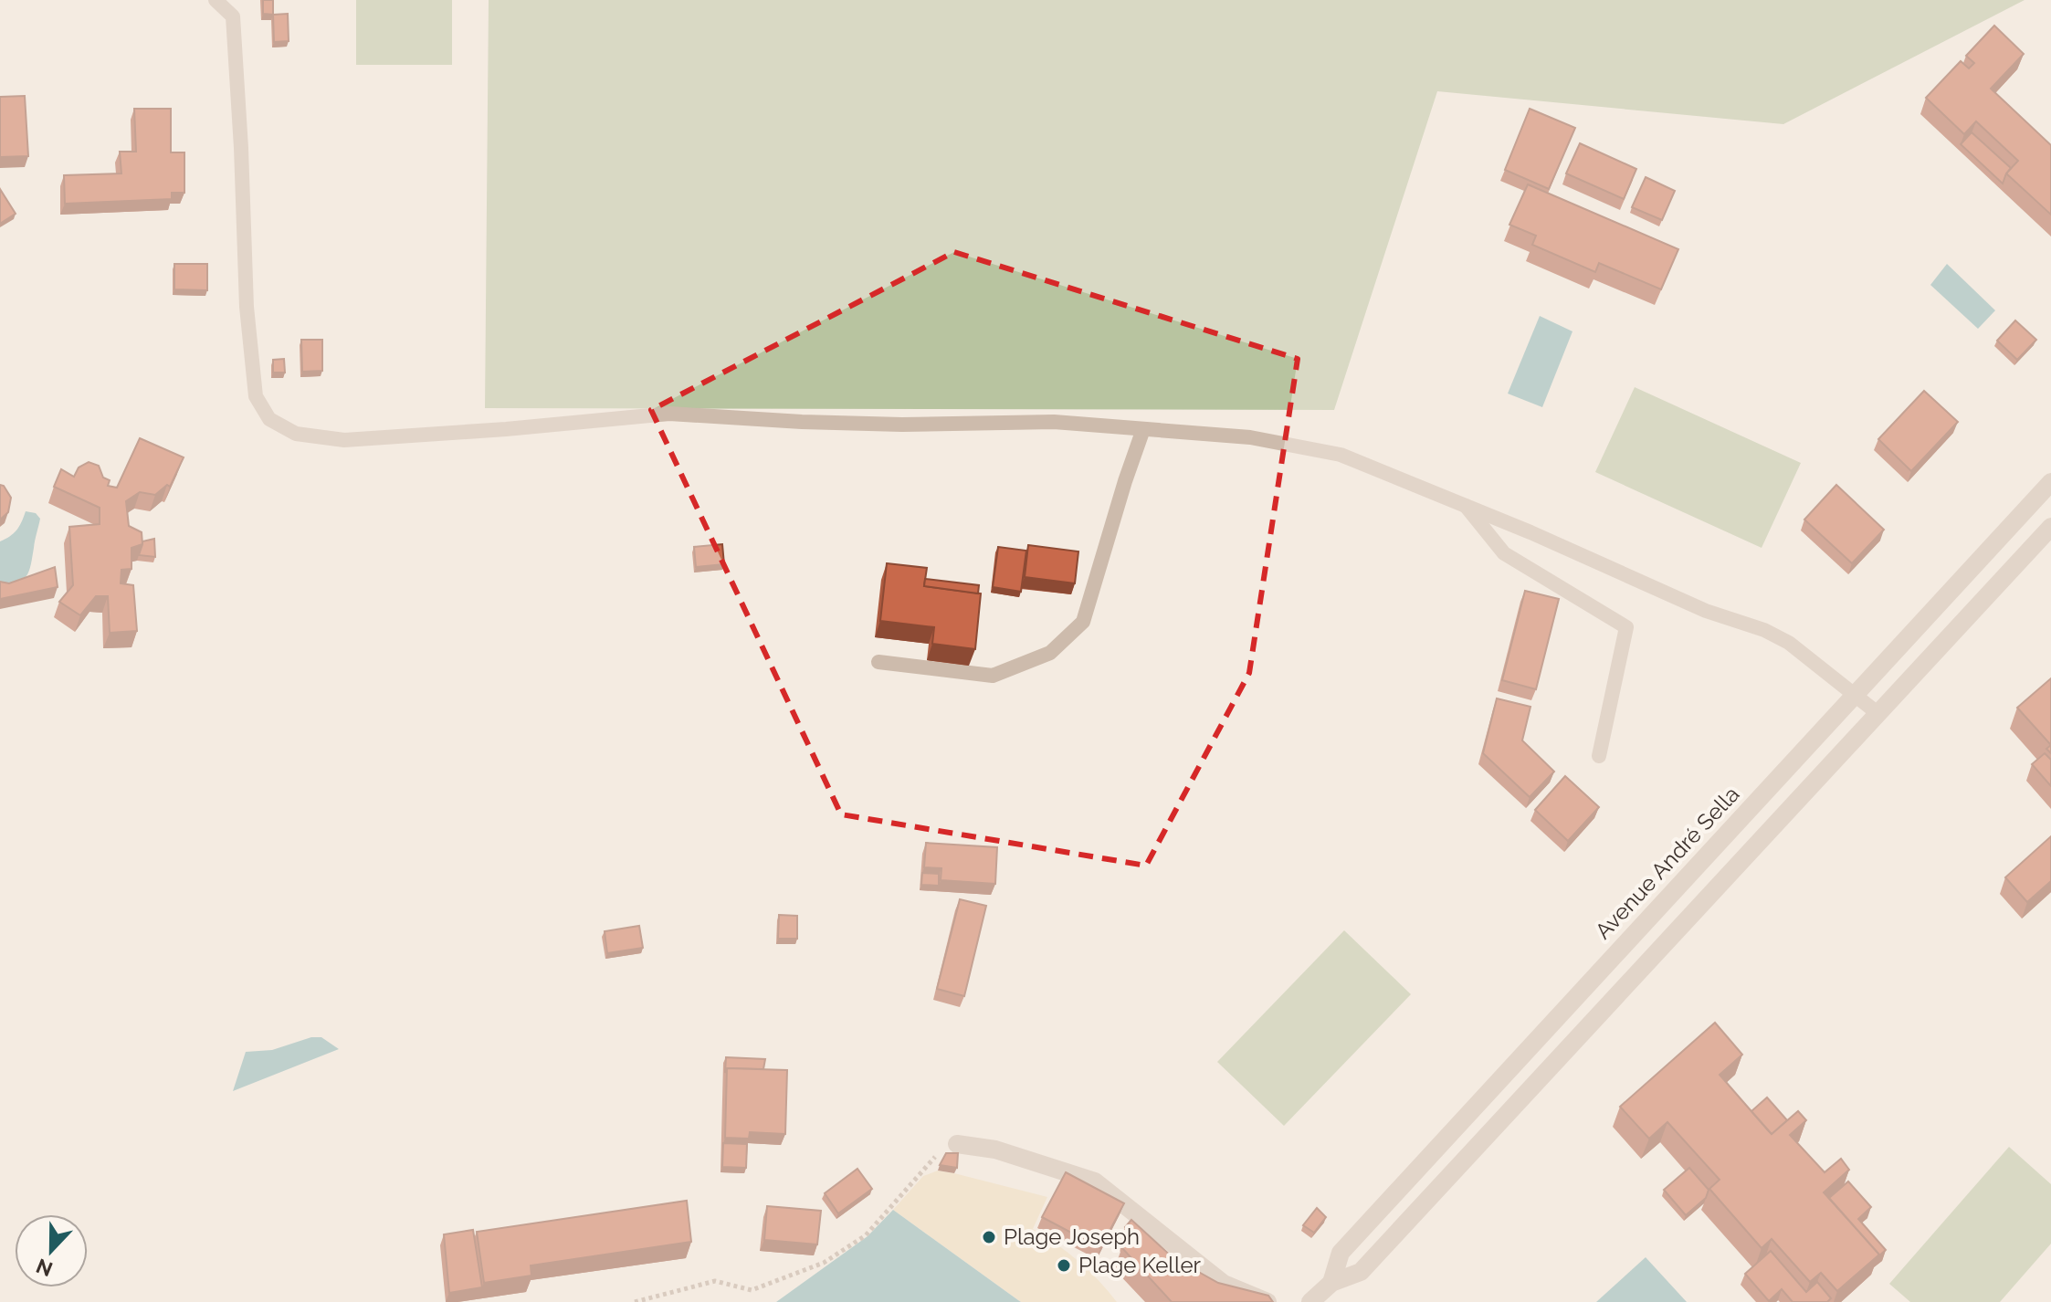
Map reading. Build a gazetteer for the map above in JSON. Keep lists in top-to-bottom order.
{
  "streets": {
    "street": ["Avenue André Sella"]
  },
  "places": ["Plage Joseph", "Plage Keller"],
  "north": "bottom"
}
